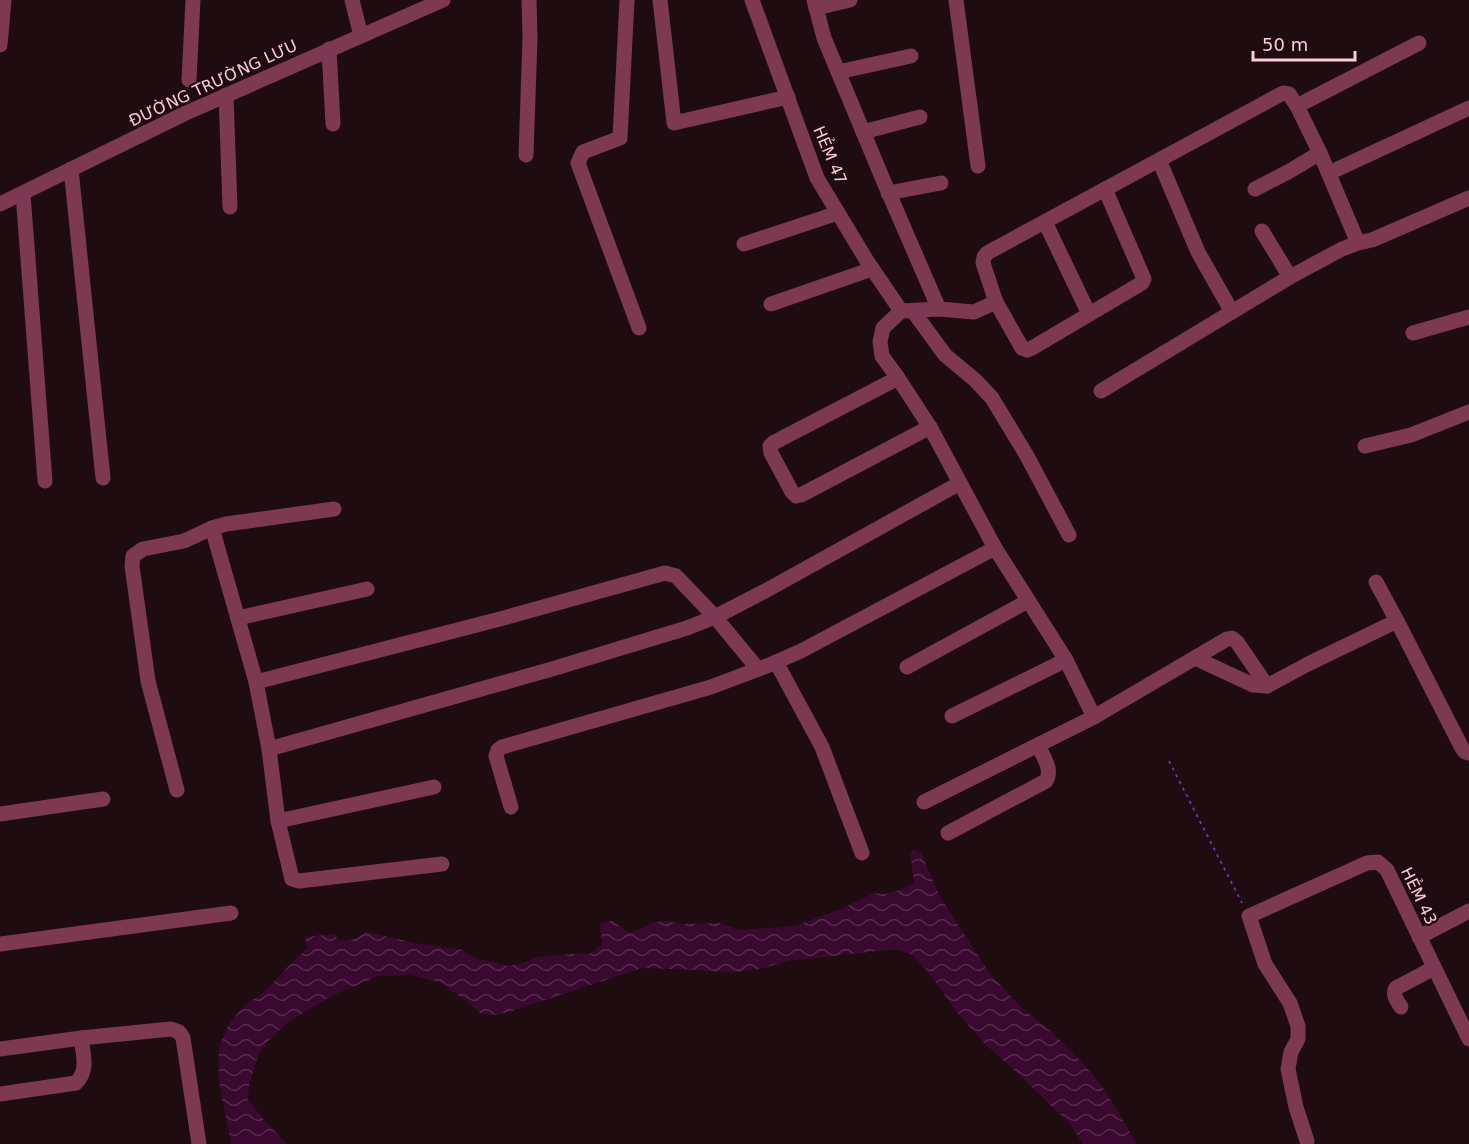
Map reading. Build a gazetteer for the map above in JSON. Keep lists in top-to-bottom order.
{
  "streets": {
    "street": ["ĐƯỜNG TRƯỜNG LƯU", "HẺM 47", "HẺM 43"]
  },
  "scale_bar": "50 m"
}
